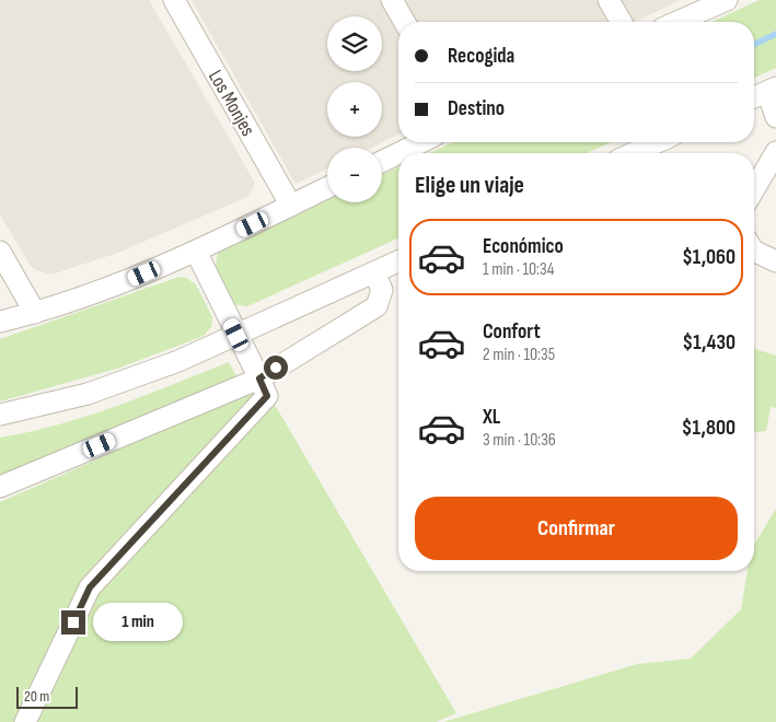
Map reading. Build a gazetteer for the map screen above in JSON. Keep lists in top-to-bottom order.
{
  "streets": {
    "street": ["Los Monjes"]
  },
  "scale_bar": "20 m",
  "page": {
    "map_buttons": ["+", "−"],
    "banner": ["Recogida", "Destino"],
    "heading": "Elige un viaje",
    "list": [
      {
        "name": "Económico",
        "note": "1 min · 10:34",
        "value": "$1,060"
      },
      {
        "name": "Confort",
        "note": "2 min · 10:35",
        "value": "$1,430"
      },
      {
        "name": "XL",
        "note": "3 min · 10:36",
        "value": "$1,800"
      }
    ],
    "buttons": "Confirmar",
    "bubble": "1 min",
    "scale": "20 m"
  }
}
